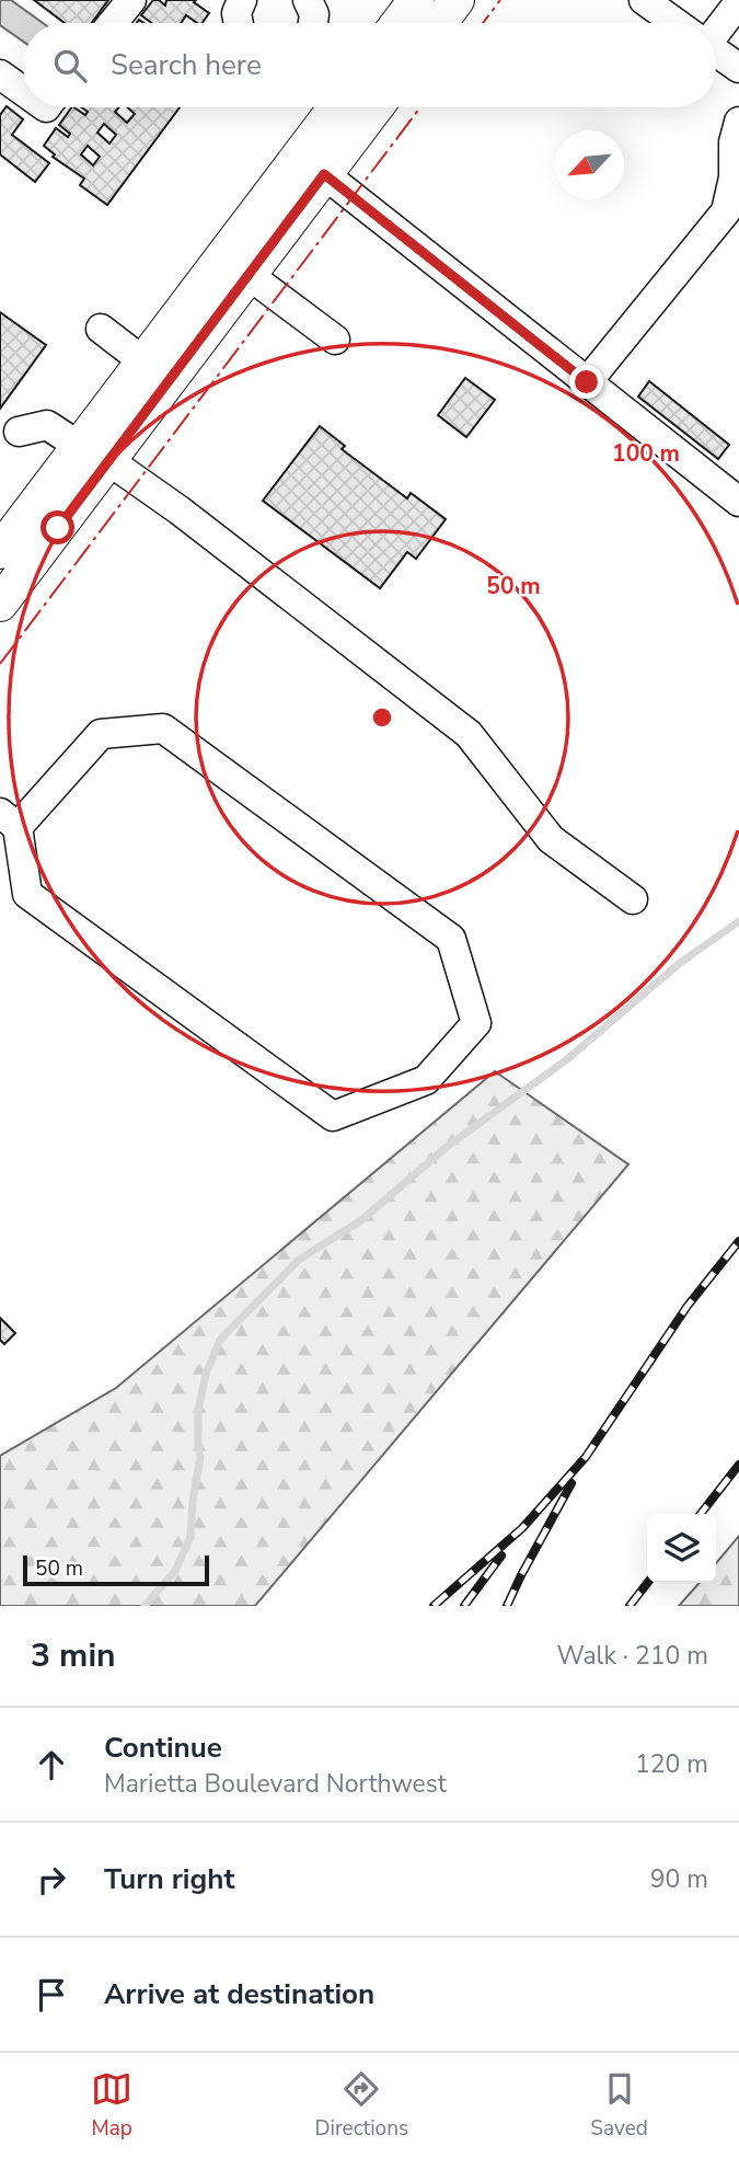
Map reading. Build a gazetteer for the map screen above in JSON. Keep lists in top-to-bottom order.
{
  "scale_bar": "50 m",
  "north": "bottom left",
  "page": {
    "search": "Search here",
    "scale": "50 m",
    "heading": ["3 min", "Walk · 210 m"],
    "list": [
      ["Continue", "Marietta Boulevard Northwest", "120 m"],
      ["Turn right", "90 m"],
      "Arrive at destination"
    ],
    "nav": ["Map", "Directions", "Saved"]
  },
  "rings": ["100 m", "50 m"]
}
